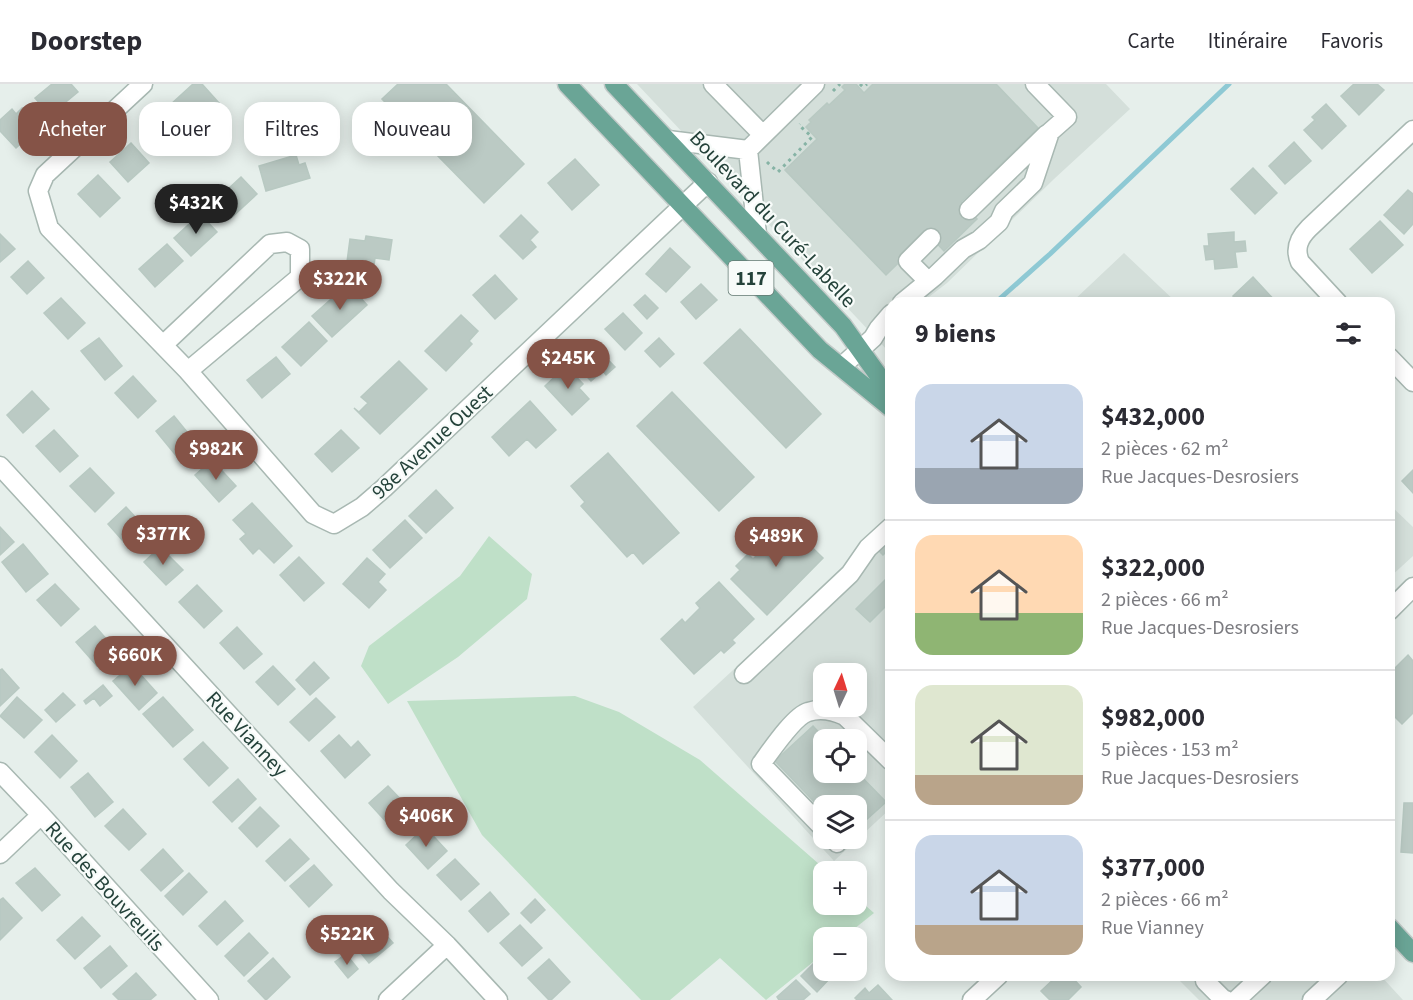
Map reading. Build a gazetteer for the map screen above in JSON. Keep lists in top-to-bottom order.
{
  "streets": {
    "main road": ["Boulevard du Curé-Labelle", "117"],
    "street": ["98e Avenue Ouest", "Rue Vianney", "Rue des Bouvreuils"]
  },
  "crossings": [
    ["Boulevard du Curé-Labelle", "98e Avenue Ouest"],
    ["117", "98e Avenue Ouest"]
  ],
  "north": "top",
  "page": {
    "header": "Doorstep",
    "nav": ["Carte", "Itinéraire", "Favoris"],
    "chip": [
      "Acheter",
      "Louer",
      "Filtres",
      "Nouveau"
    ],
    "price": [
      "$432K",
      "$322K",
      "$245K",
      "$982K",
      "$377K",
      "$489K",
      "$660K",
      "$406K",
      "$522K"
    ],
    "heading": "9 biens",
    "list": [
      {
        "name": "$432,000",
        "note": "2 pièces · 62 m² · Rue Jacques-Desrosiers"
      },
      {
        "name": "$322,000",
        "note": "2 pièces · 66 m² · Rue Jacques-Desrosiers"
      },
      {
        "name": "$982,000",
        "note": "5 pièces · 153 m² · Rue Jacques-Desrosiers"
      },
      {
        "name": "$377,000",
        "note": "2 pièces · 66 m² · Rue Vianney"
      }
    ],
    "map_buttons": ["+", "−"]
  }
}
